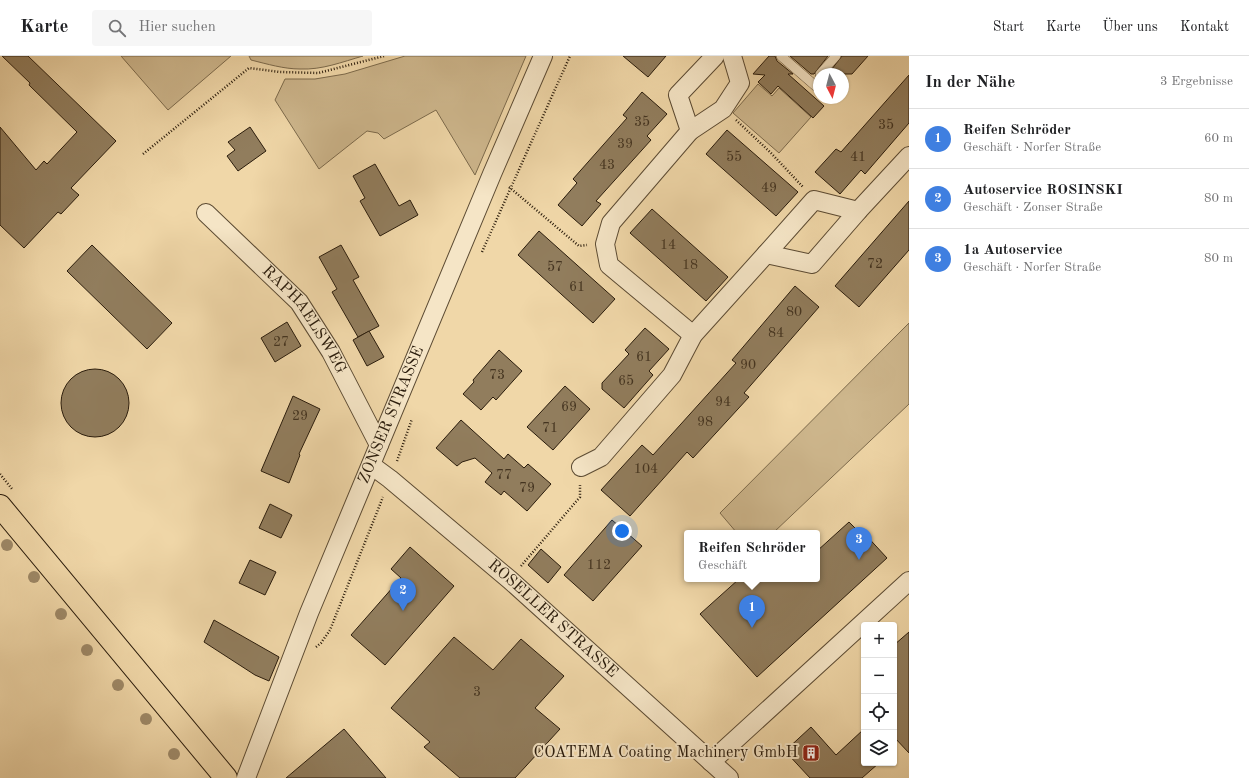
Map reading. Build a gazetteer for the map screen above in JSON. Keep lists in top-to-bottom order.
{
  "streets": {
    "street": ["RAPHAELSWEG", "ZONSER STRASSE", "ROSELLER STRASSE"]
  },
  "crossings": [
    ["RAPHAELSWEG", "ZONSER STRASSE"],
    ["ZONSER STRASSE", "ROSELLER STRASSE"]
  ],
  "places": {
    "building": ["COATEMA Coating Machinery GmbH"]
  },
  "house_numbers": [
    "35",
    "35",
    "39",
    "55",
    "41",
    "43",
    "49",
    "14",
    "72",
    "18",
    "57",
    "61",
    "80",
    "84",
    "27",
    "61",
    "90",
    "73",
    "65",
    "94",
    "69",
    "29",
    "98",
    "71",
    "104",
    "77",
    "79",
    "112",
    "3"
  ],
  "north": "bottom",
  "page": {
    "header": "Karte",
    "search": "Hier suchen",
    "nav": [
      "Start",
      "Karte",
      "Über uns",
      "Kontakt"
    ],
    "heading": ["In der Nähe", "3 Ergebnisse"],
    "list": [
      {
        "mark": "1",
        "name": "Reifen Schröder",
        "note": "Geschäft · Norfer Straße",
        "value": "60 m"
      },
      {
        "mark": "2",
        "name": "Autoservice ROSINSKI",
        "note": "Geschäft · Zonser Straße",
        "value": "80 m"
      },
      {
        "mark": "3",
        "name": "1a Autoservice",
        "note": "Geschäft · Norfer Straße",
        "value": "80 m"
      }
    ],
    "pins": ["3", "2", "1"],
    "popup": ["Reifen Schröder", "Geschäft"],
    "map_buttons": ["+", "−"]
  }
}
